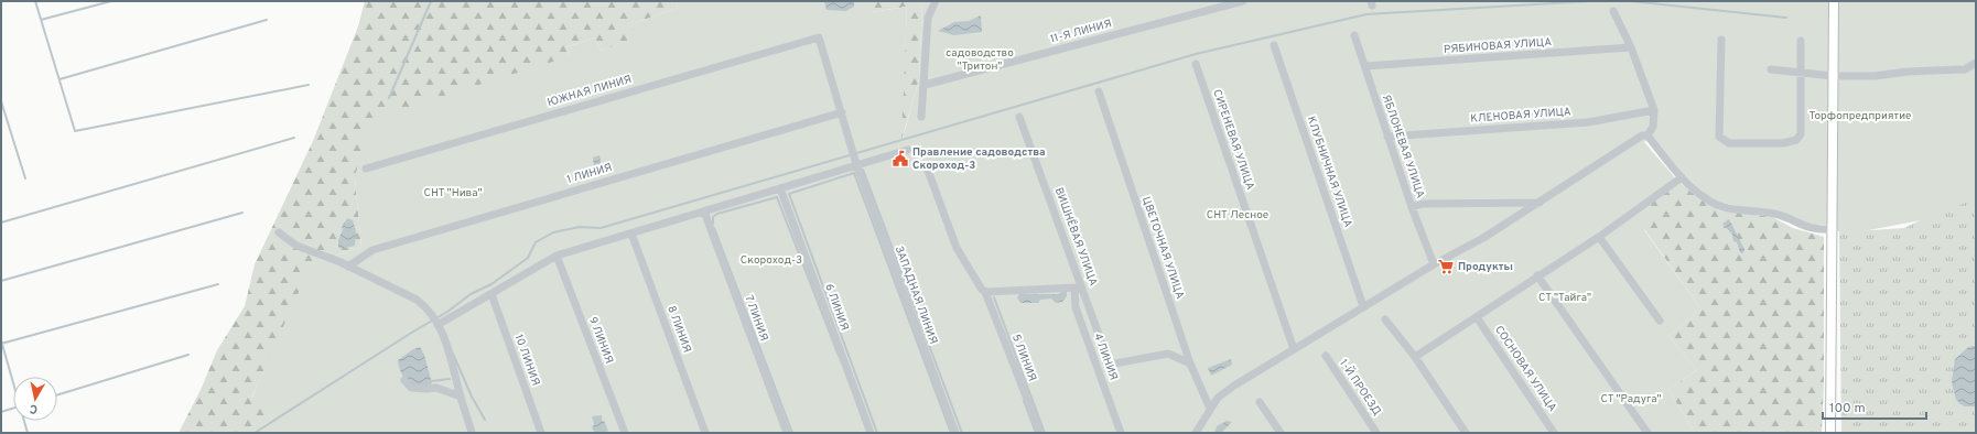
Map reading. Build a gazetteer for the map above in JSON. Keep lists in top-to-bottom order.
{
  "streets": {
    "street": [
      "11-Я ЛИНИЯ",
      "РЯБИНОВАЯ УЛИЦА",
      "ЮЖНАЯ ЛИНИЯ",
      "КЛЕНОВАЯ УЛИЦА",
      "СИРЕНЕВАЯ УЛИЦА",
      "ЯБЛОНЕВАЯ УЛИЦА",
      "КЛУБНИЧНАЯ УЛИЦА",
      "1 ЛИНИЯ",
      "ВИШНЁВАЯ УЛИЦА",
      "ЦВЕТОЧНАЯ УЛИЦА",
      "ЗАПАДНАЯ ЛИНИЯ",
      "6 ЛИНИЯ",
      "7 ЛИНИЯ",
      "8 ЛИНИЯ",
      "9 ЛИНИЯ",
      "4 ЛИНИЯ",
      "5 ЛИНИЯ",
      "10 ЛИНИЯ",
      "СОСНОВАЯ УЛИЦА",
      "1-Й ПРОЕЗД"
    ]
  },
  "crossings": [
    ["РЯБИНОВАЯ УЛИЦА", "ЯБЛОНЕВАЯ УЛИЦА"],
    ["ЮЖНАЯ ЛИНИЯ", "ЗАПАДНАЯ ЛИНИЯ"],
    ["КЛЕНОВАЯ УЛИЦА", "ЯБЛОНЕВАЯ УЛИЦА"],
    ["1 ЛИНИЯ", "ЗАПАДНАЯ ЛИНИЯ"],
    ["ВИШНЁВАЯ УЛИЦА", "ЦВЕТОЧНАЯ УЛИЦА"]
  ],
  "parks": [
    "садоводство \"Тритон\"",
    "Торфопредприятие",
    "СНТ \"Нива\"",
    "СНТ Лесное",
    "Скороход-3",
    "СТ \"Тайга\"",
    "СТ \"Радуга\""
  ],
  "places": {
    "public building": ["Правление садоводства Скороход-3"],
    "supermarket": ["Продукты"]
  },
  "scale_bar": "100 m",
  "north": "bottom"
}
